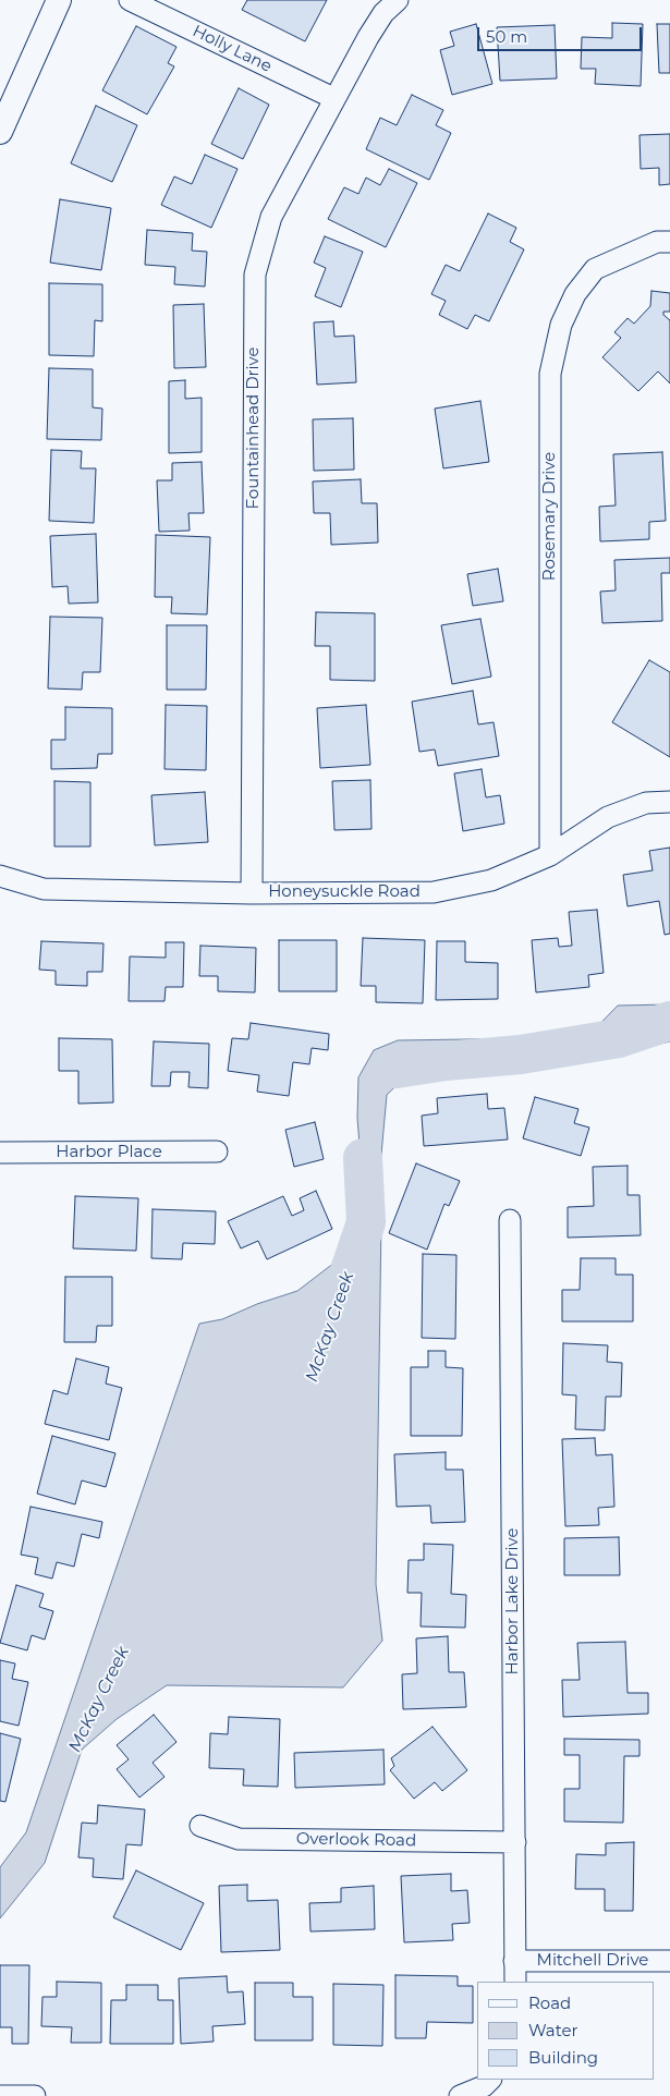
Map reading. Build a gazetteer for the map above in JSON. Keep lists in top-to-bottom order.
{
  "streets": {
    "street": [
      "Holly Lane",
      "Fountainhead Drive",
      "Rosemary Drive",
      "Honeysuckle Road",
      "Harbor Place",
      "Harbor Lake Drive",
      "Overlook Road",
      "Mitchell Drive"
    ]
  },
  "crossings": [
    ["Holly Lane", "Fountainhead Drive"],
    ["Fountainhead Drive", "Honeysuckle Road"],
    ["Rosemary Drive", "Honeysuckle Road"],
    ["Harbor Lake Drive", "Overlook Road"],
    ["Harbor Lake Drive", "Mitchell Drive"]
  ],
  "water": ["McKay Creek"],
  "legend": ["Road", "Water", "Building"],
  "scale_bar": "50 m"
}
